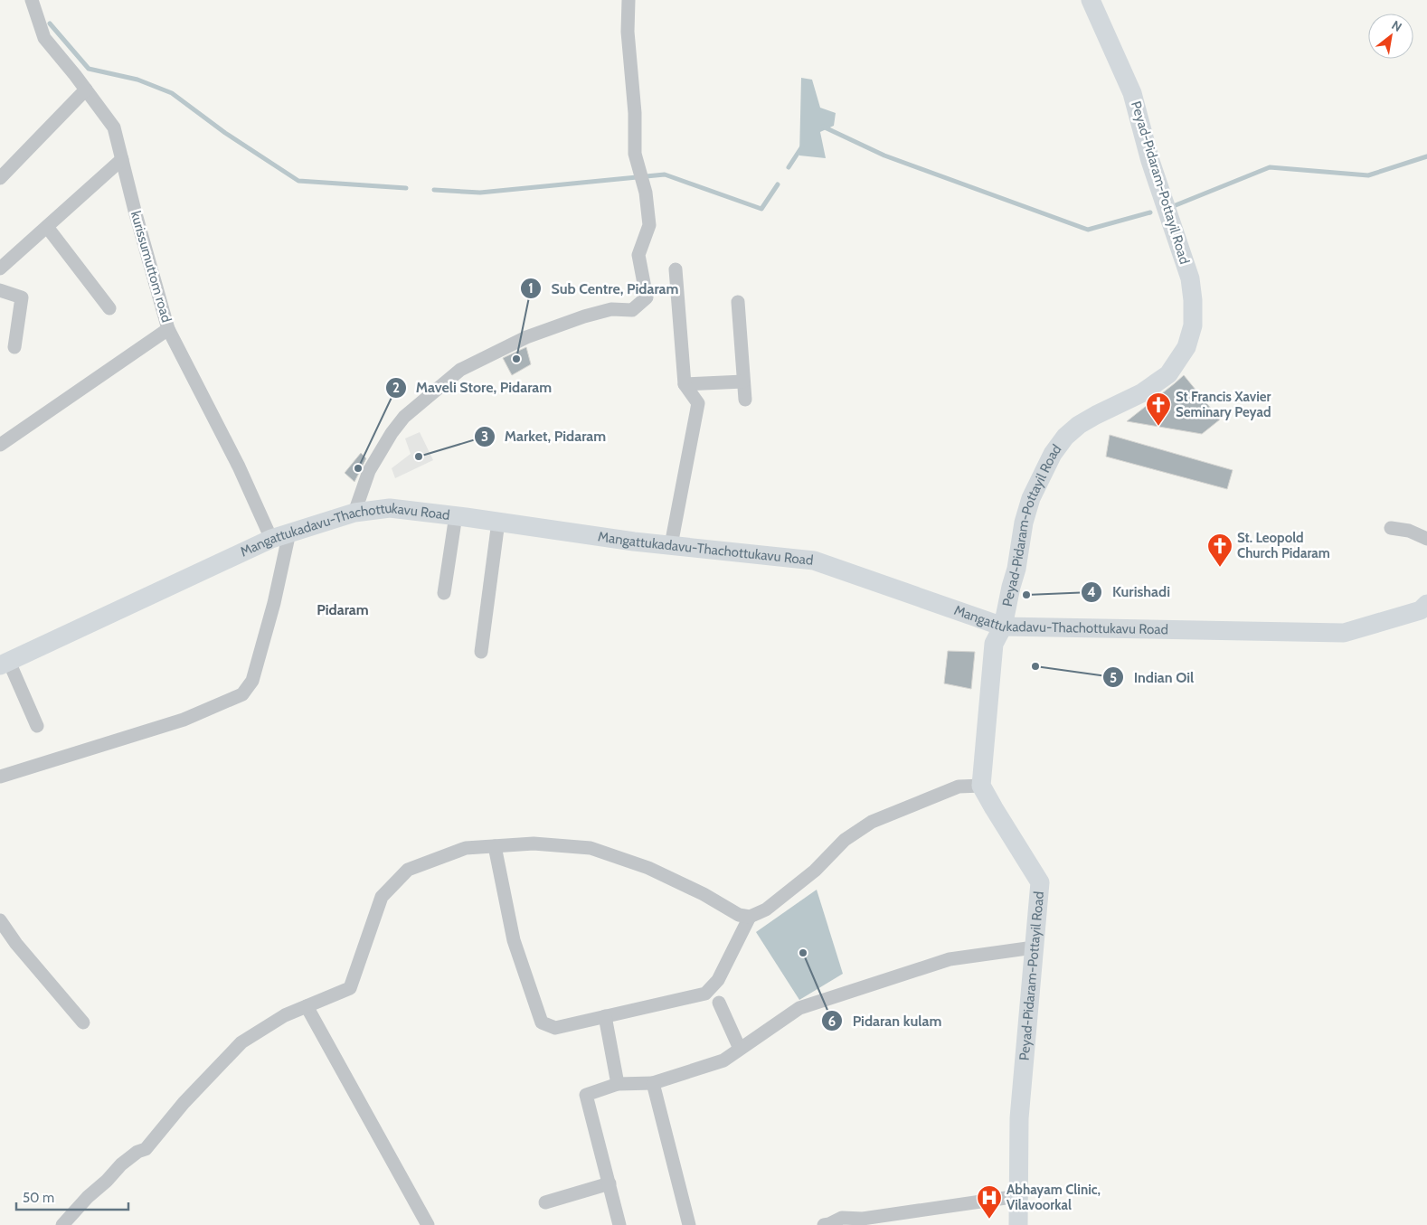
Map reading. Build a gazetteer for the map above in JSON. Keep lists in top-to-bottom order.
{
  "streets": {
    "main road": ["Peyad-Pidaram-Pottayil Road", "Mangattukadavu-Thachottukavu Road"],
    "street": ["kurissumuttom road"]
  },
  "crossings": [
    ["Peyad-Pidaram-Pottayil Road", "Mangattukadavu-Thachottukavu Road"],
    ["kurissumuttom road", "Mangattukadavu-Thachottukavu Road"]
  ],
  "districts": ["Pidaram"],
  "places": {
    "other": [
      "Sub Centre, Pidaram",
      "Market, Pidaram",
      "Maveli Store, Pidaram",
      "Kurishadi",
      "Indian Oil",
      "Pidaran kulam"
    ],
    "church": ["St Francis Xavier Seminary Peyad", "St. Leopold Church Pidaram"],
    "hospital": ["Abhayam Clinic, Vilavoorkal"]
  },
  "scale_bar": "50 m",
  "north": "top right"
}
